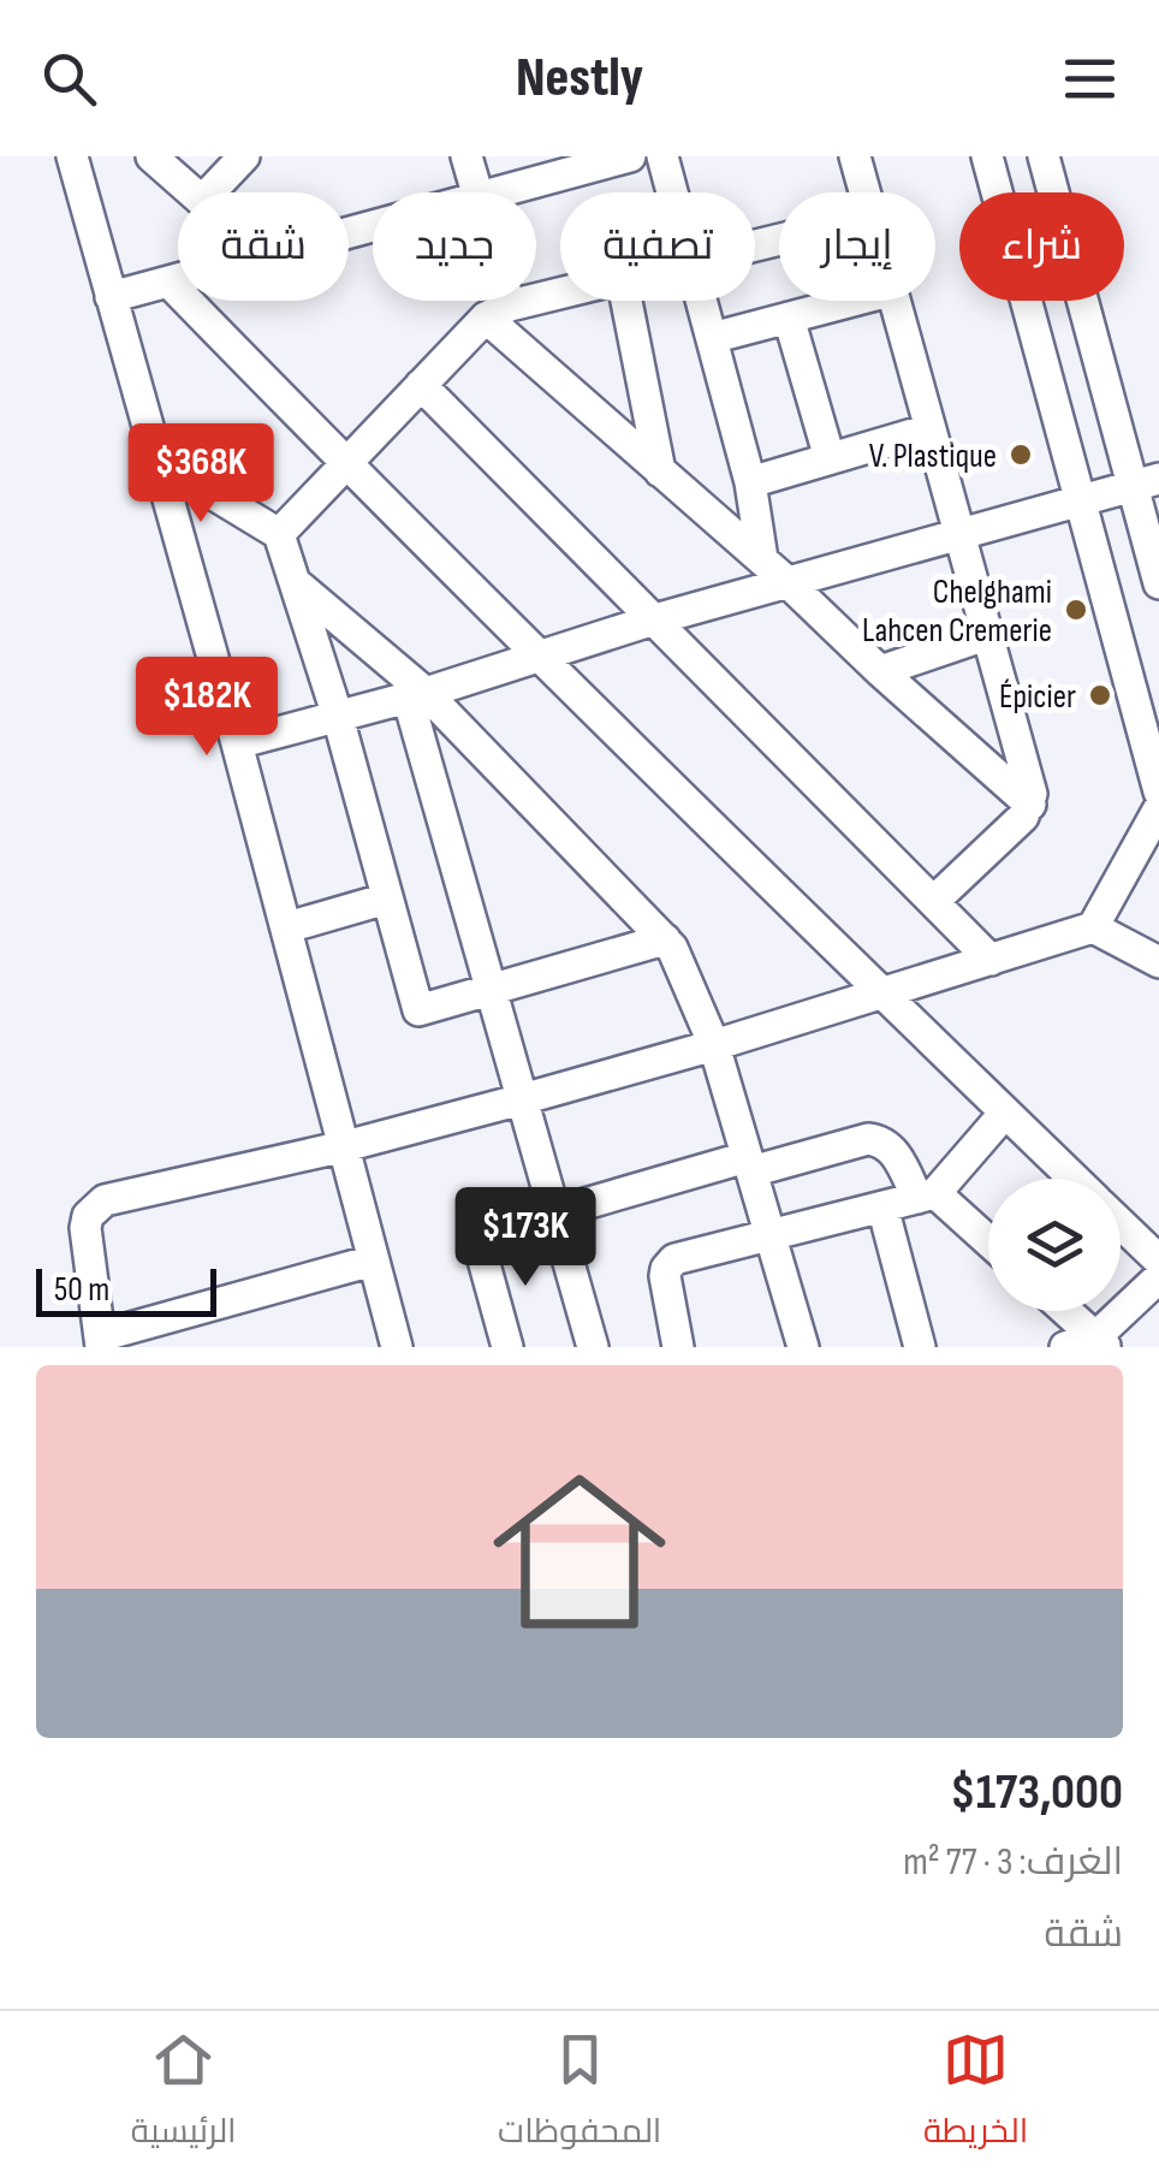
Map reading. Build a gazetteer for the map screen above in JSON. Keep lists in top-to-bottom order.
{
  "places": ["V. Plastique", "Chelghami Lahcen Cremerie", "Épicier"],
  "scale_bar": "50 m",
  "page": {
    "header": "Nestly",
    "chip": [
      "شراء",
      "إيجار",
      "تصفية",
      "جديد",
      "شقة"
    ],
    "price": ["$368K", "$182K", "$173K"],
    "scale": "50 m",
    "list": [
      {
        "name": "$173,000",
        "note": "الغرف: 3 · 77 m² · شقة"
      }
    ],
    "tabs": ["الخريطة", "المحفوظات", "الرئيسية"]
  }
}
